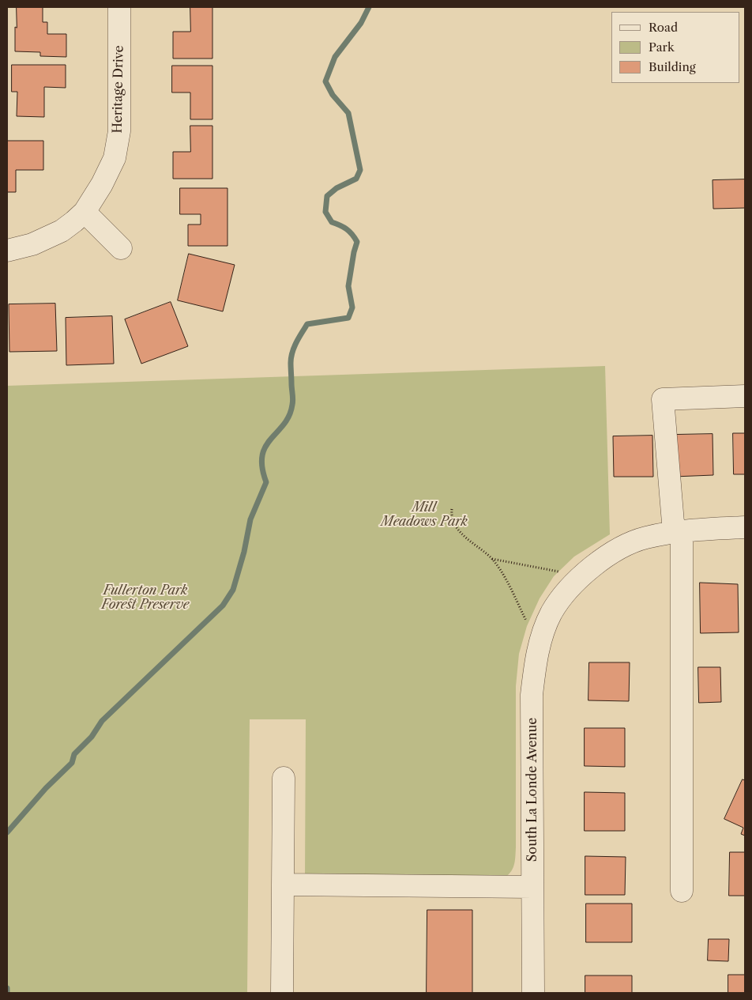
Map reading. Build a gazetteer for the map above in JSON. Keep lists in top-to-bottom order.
{
  "streets": {
    "street": ["Heritage Drive", "South La Londe Avenue"]
  },
  "parks": ["Mill Meadows Park", "Fullerton Park Forest Preserve"],
  "legend": ["Road", "Park", "Building"]
}
